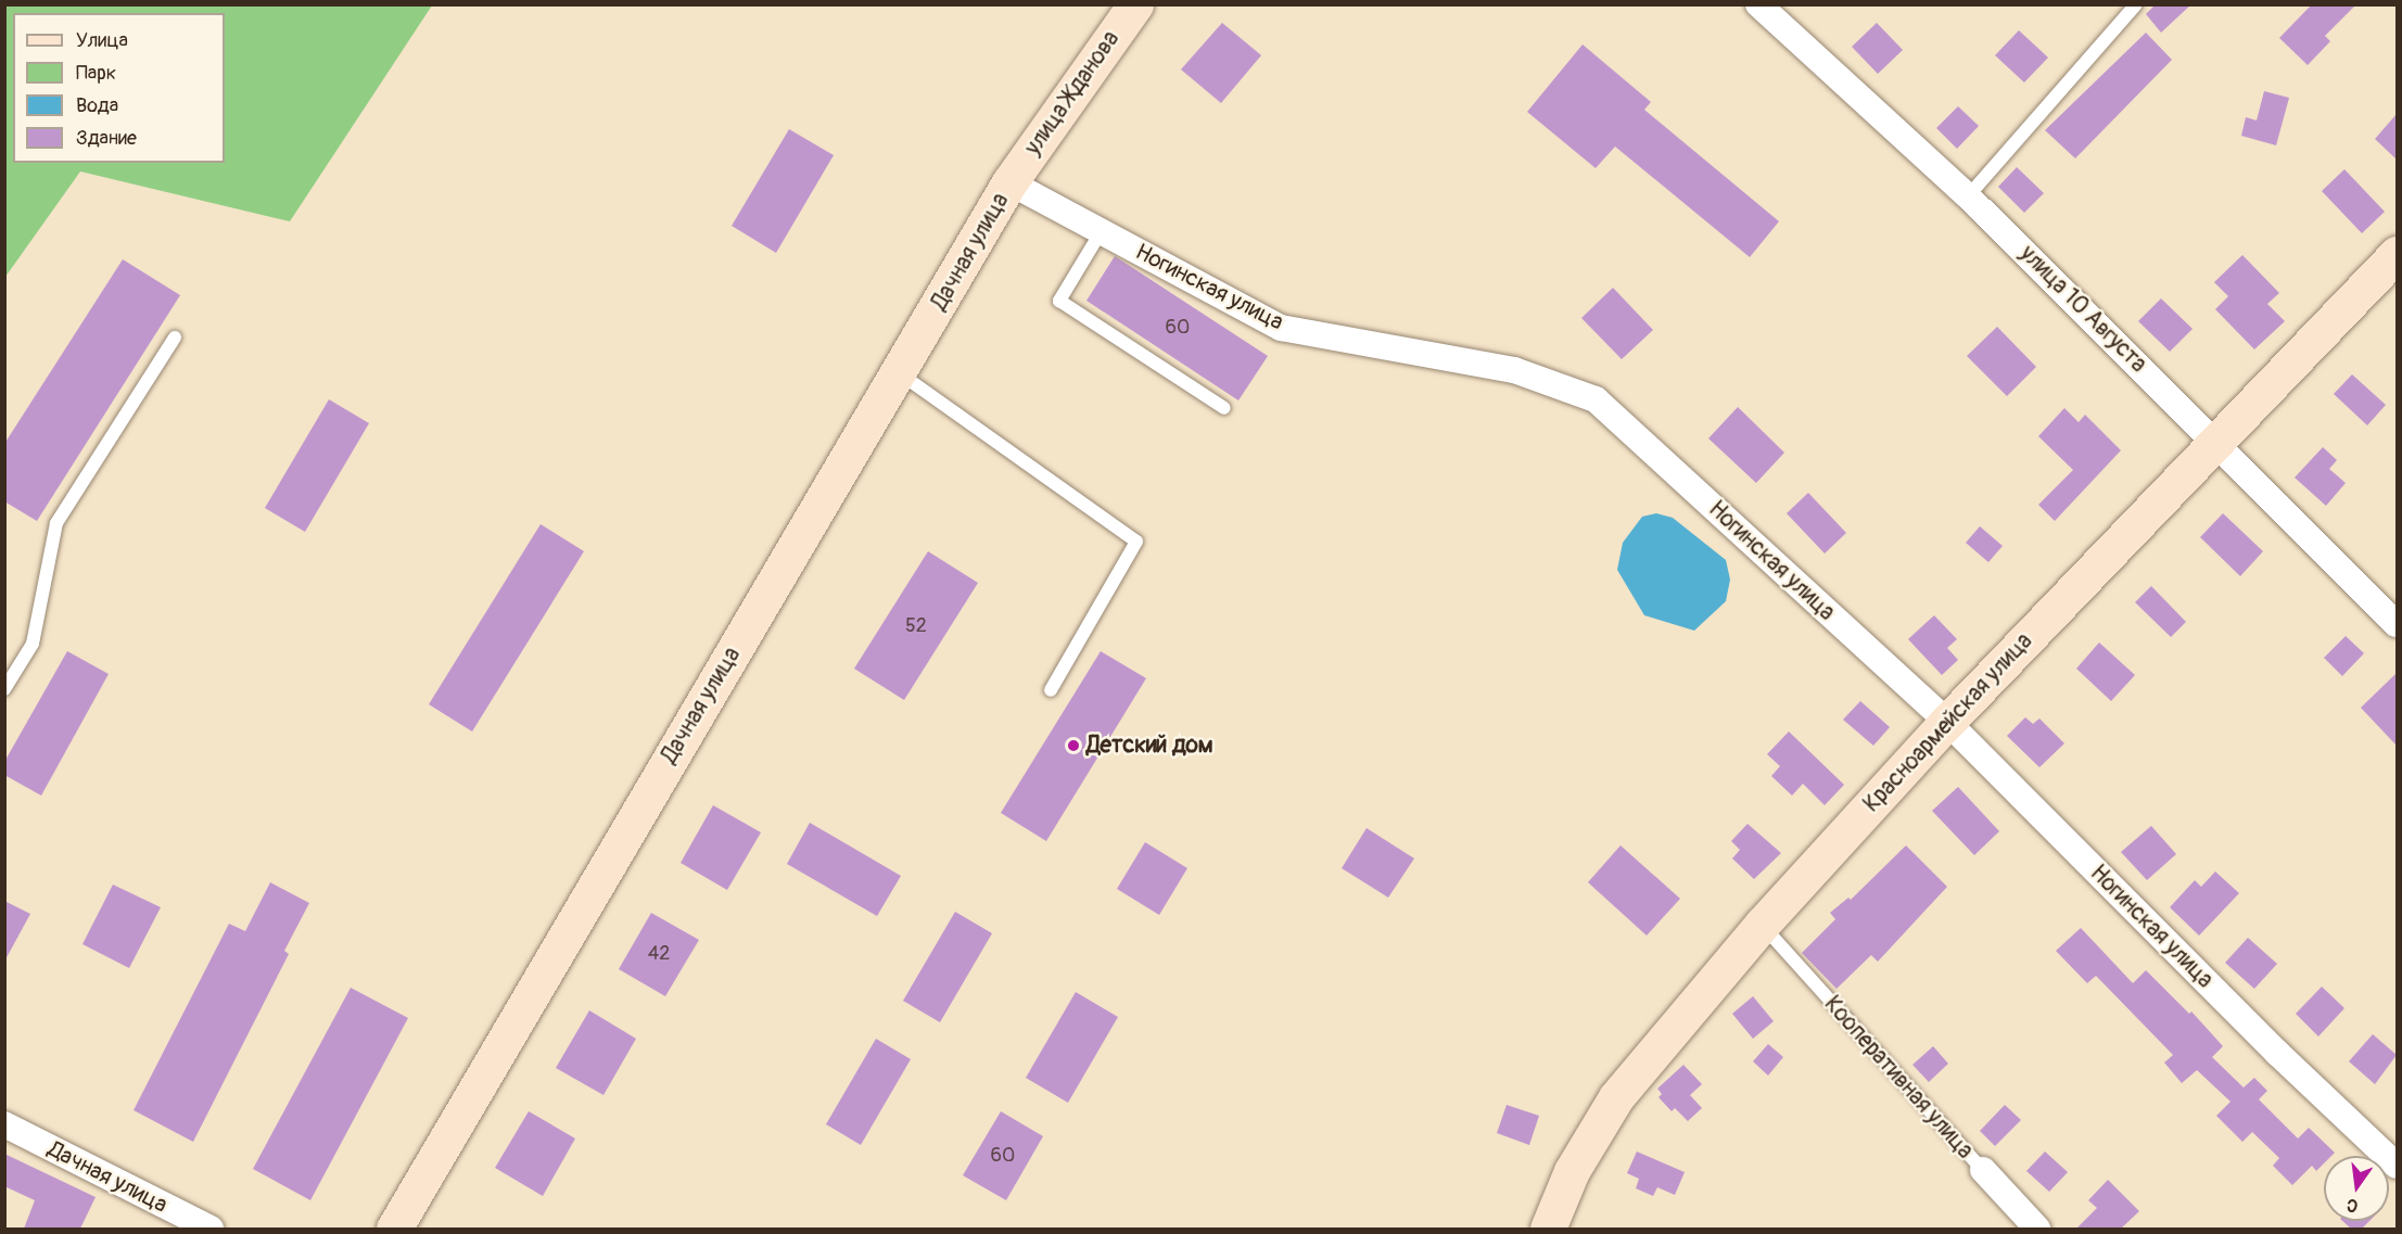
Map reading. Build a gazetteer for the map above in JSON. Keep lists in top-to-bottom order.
{
  "streets": {
    "street": [
      "улица Жданова",
      "Дачная улица",
      "Ногинская улица",
      "улица 10 Августа",
      "Красноармейская улица",
      "Кооперативная улица"
    ]
  },
  "crossings": [
    ["улица Жданова", "Дачная улица"],
    ["улица Жданова", "Ногинская улица"],
    ["Дачная улица", "Ногинская улица"],
    ["Ногинская улица", "Красноармейская улица"],
    ["улица 10 Августа", "Красноармейская улица"],
    ["Красноармейская улица", "Кооперативная улица"]
  ],
  "places": ["Детский дом"],
  "house_numbers": [
    "60",
    "52",
    "42",
    "60"
  ],
  "legend": [
    "Улица",
    "Парк",
    "Вода",
    "Здание"
  ],
  "north": "bottom"
}
